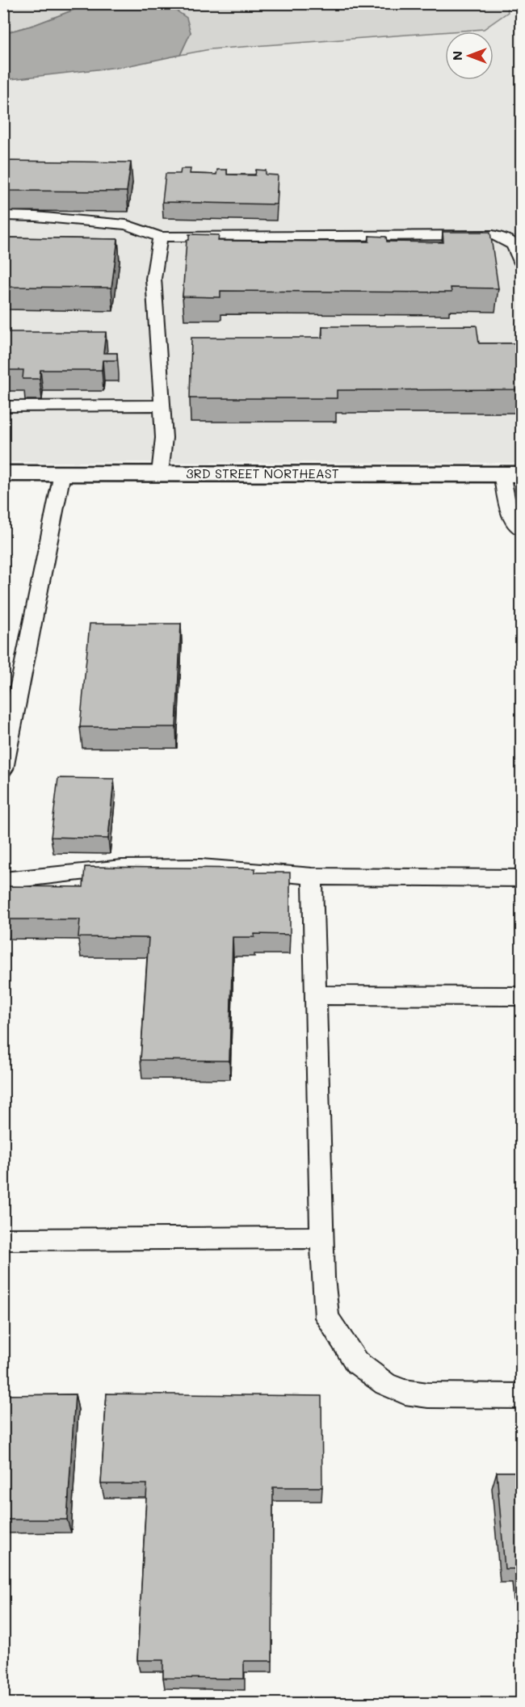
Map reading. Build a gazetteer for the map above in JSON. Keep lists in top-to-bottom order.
{
  "streets": {
    "street": ["3RD STREET NORTHEAST"]
  },
  "north": "left"
}
